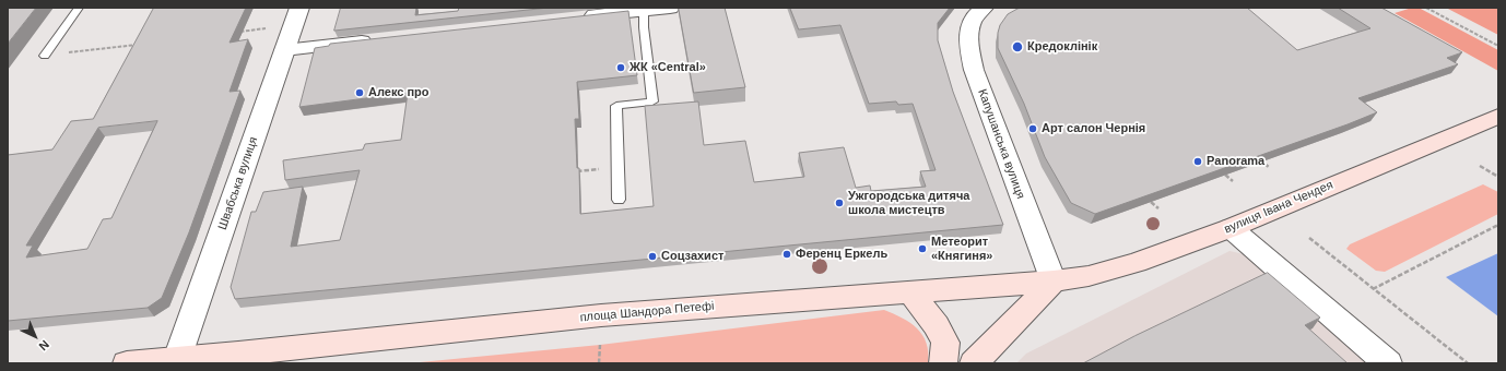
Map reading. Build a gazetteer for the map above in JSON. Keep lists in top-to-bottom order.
{
  "streets": {
    "main road": ["вулиця Івана Чендея", "площа Шандора Петефі"],
    "street": ["Капушанська вулиця", "Швабська вулиця"]
  },
  "crossings": [
    ["Капушанська вулиця", "вулиця Івана Чендея"],
    ["Капушанська вулиця", "площа Шандора Петефі"],
    ["Швабська вулиця", "площа Шандора Петефі"],
    ["вулиця Івана Чендея", "площа Шандора Петефі"]
  ],
  "places": [
    "Кредоклінік",
    "ЖК «Central»",
    "Алекс про",
    "Арт салон Чернія",
    "Panorama",
    "Ужгородська дитяча школа мистецтв",
    "Метеорит «Княгиня»",
    "Ференц Еркель",
    "Соцзахист"
  ],
  "north": "bottom right"
}
